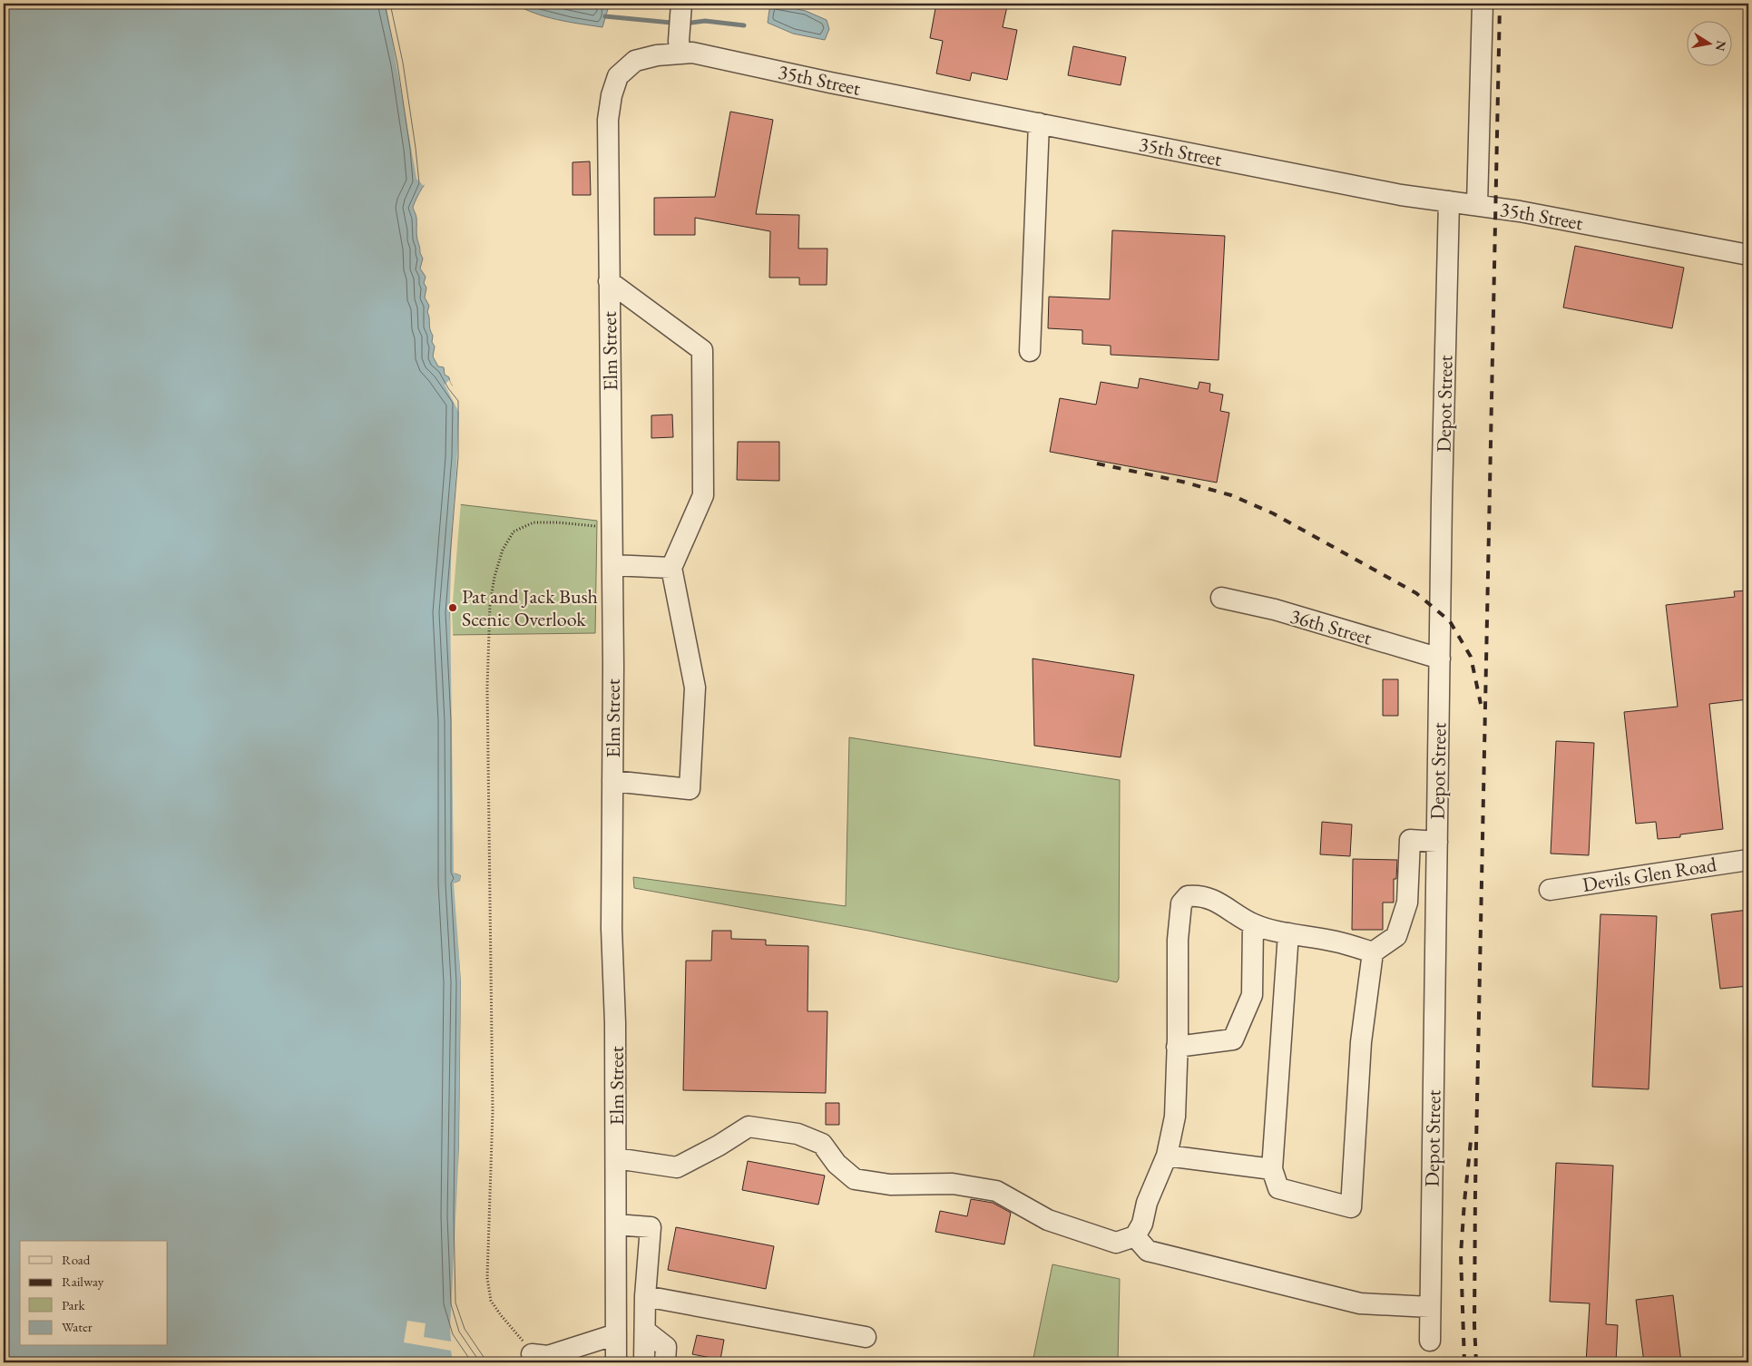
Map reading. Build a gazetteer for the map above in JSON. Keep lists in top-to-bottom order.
{
  "streets": {
    "street": [
      "35th Street",
      "Elm Street",
      "Depot Street",
      "36th Street",
      "Devils Glen Road"
    ]
  },
  "crossings": [
    ["35th Street", "Elm Street"],
    ["35th Street", "Depot Street"],
    ["Depot Street", "36th Street"]
  ],
  "places": ["Pat and Jack Bush Scenic Overlook"],
  "legend": [
    "Road",
    "Railway",
    "Park",
    "Water"
  ],
  "north": "right"
}
